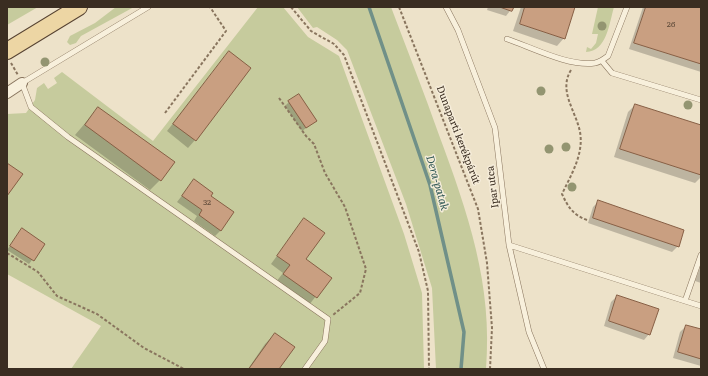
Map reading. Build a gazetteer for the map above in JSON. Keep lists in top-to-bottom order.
{
  "streets": {
    "lane": ["Ipar utca"],
    "path": ["Dunaparti kerékpárút"]
  },
  "water": ["Dera-patak"],
  "house_numbers": ["26", "32"]
}
